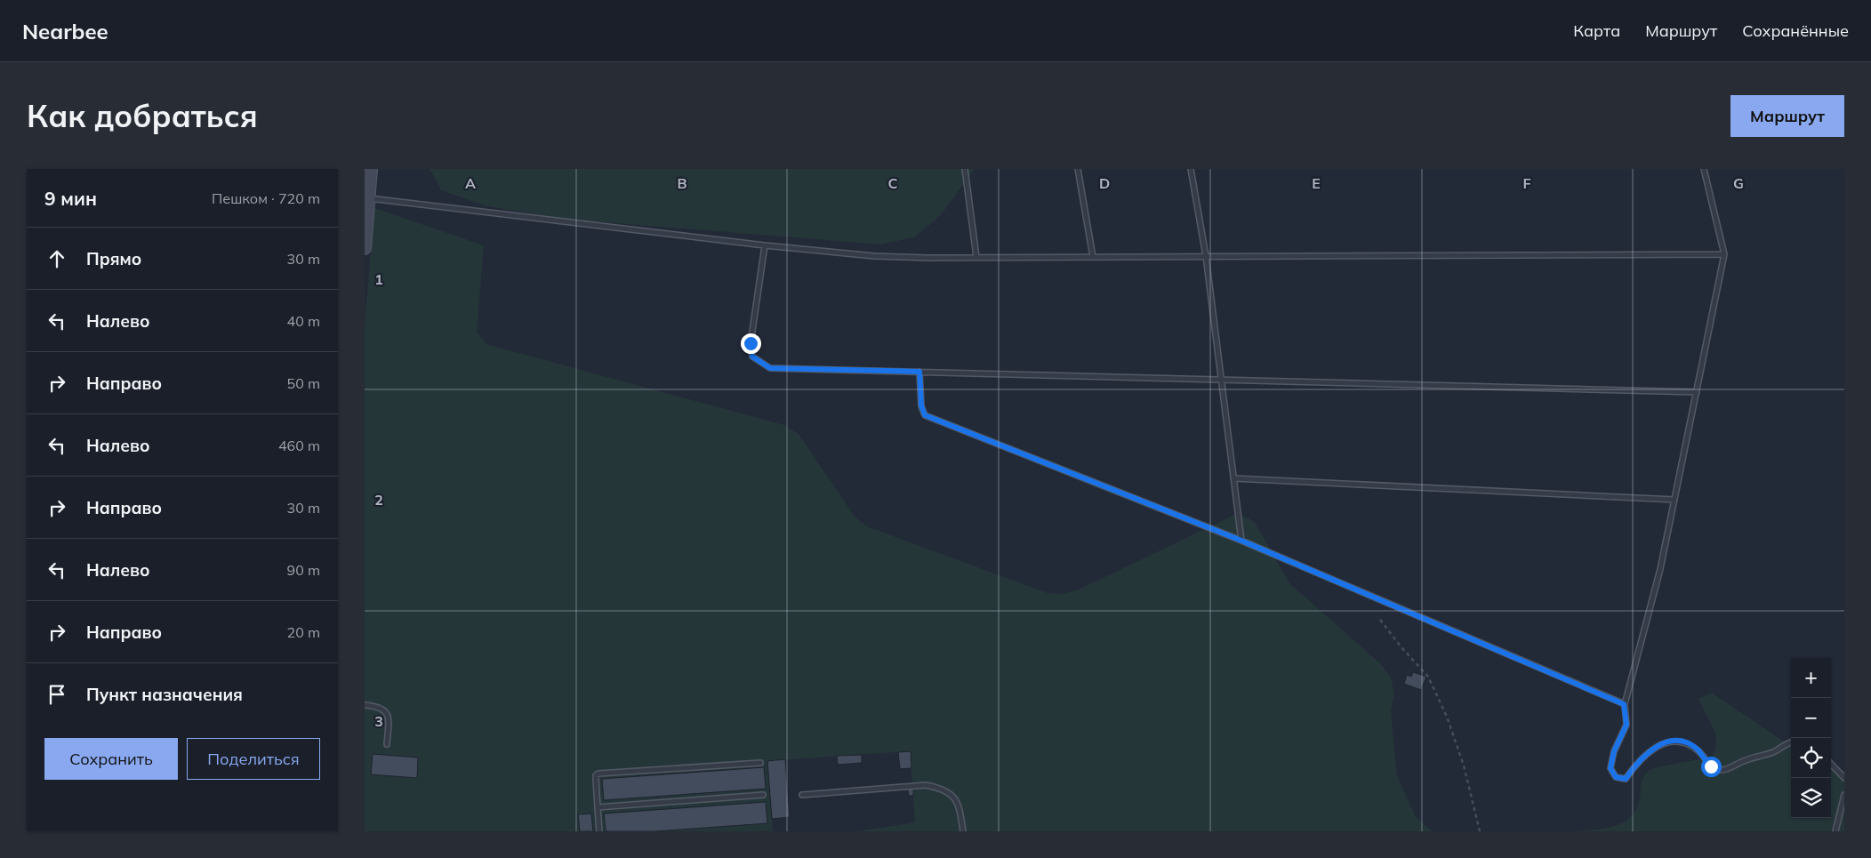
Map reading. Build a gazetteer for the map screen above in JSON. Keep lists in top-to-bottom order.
{
  "page": {
    "header": "Nearbee",
    "nav": ["Карта", "Маршрут", "Сохранённые"],
    "buttons": [
      "Маршрут",
      ["Сохранить", "Поделиться"]
    ],
    "title": "Как добраться",
    "heading": ["9 мин", "Пешком · 720 m"],
    "list": [
      ["Прямо", "30 m"],
      ["Налево", "40 m"],
      ["Направо", "50 m"],
      ["Налево", "460 m"],
      ["Направо", "30 m"],
      ["Налево", "90 m"],
      ["Направо", "20 m"],
      "Пункт назначения"
    ],
    "map_buttons": ["+", "−"]
  },
  "grid": {
    "columns": [
      "A",
      "B",
      "C",
      "D",
      "E",
      "F",
      "G"
    ],
    "rows": ["1", "2", "3"]
  }
}
